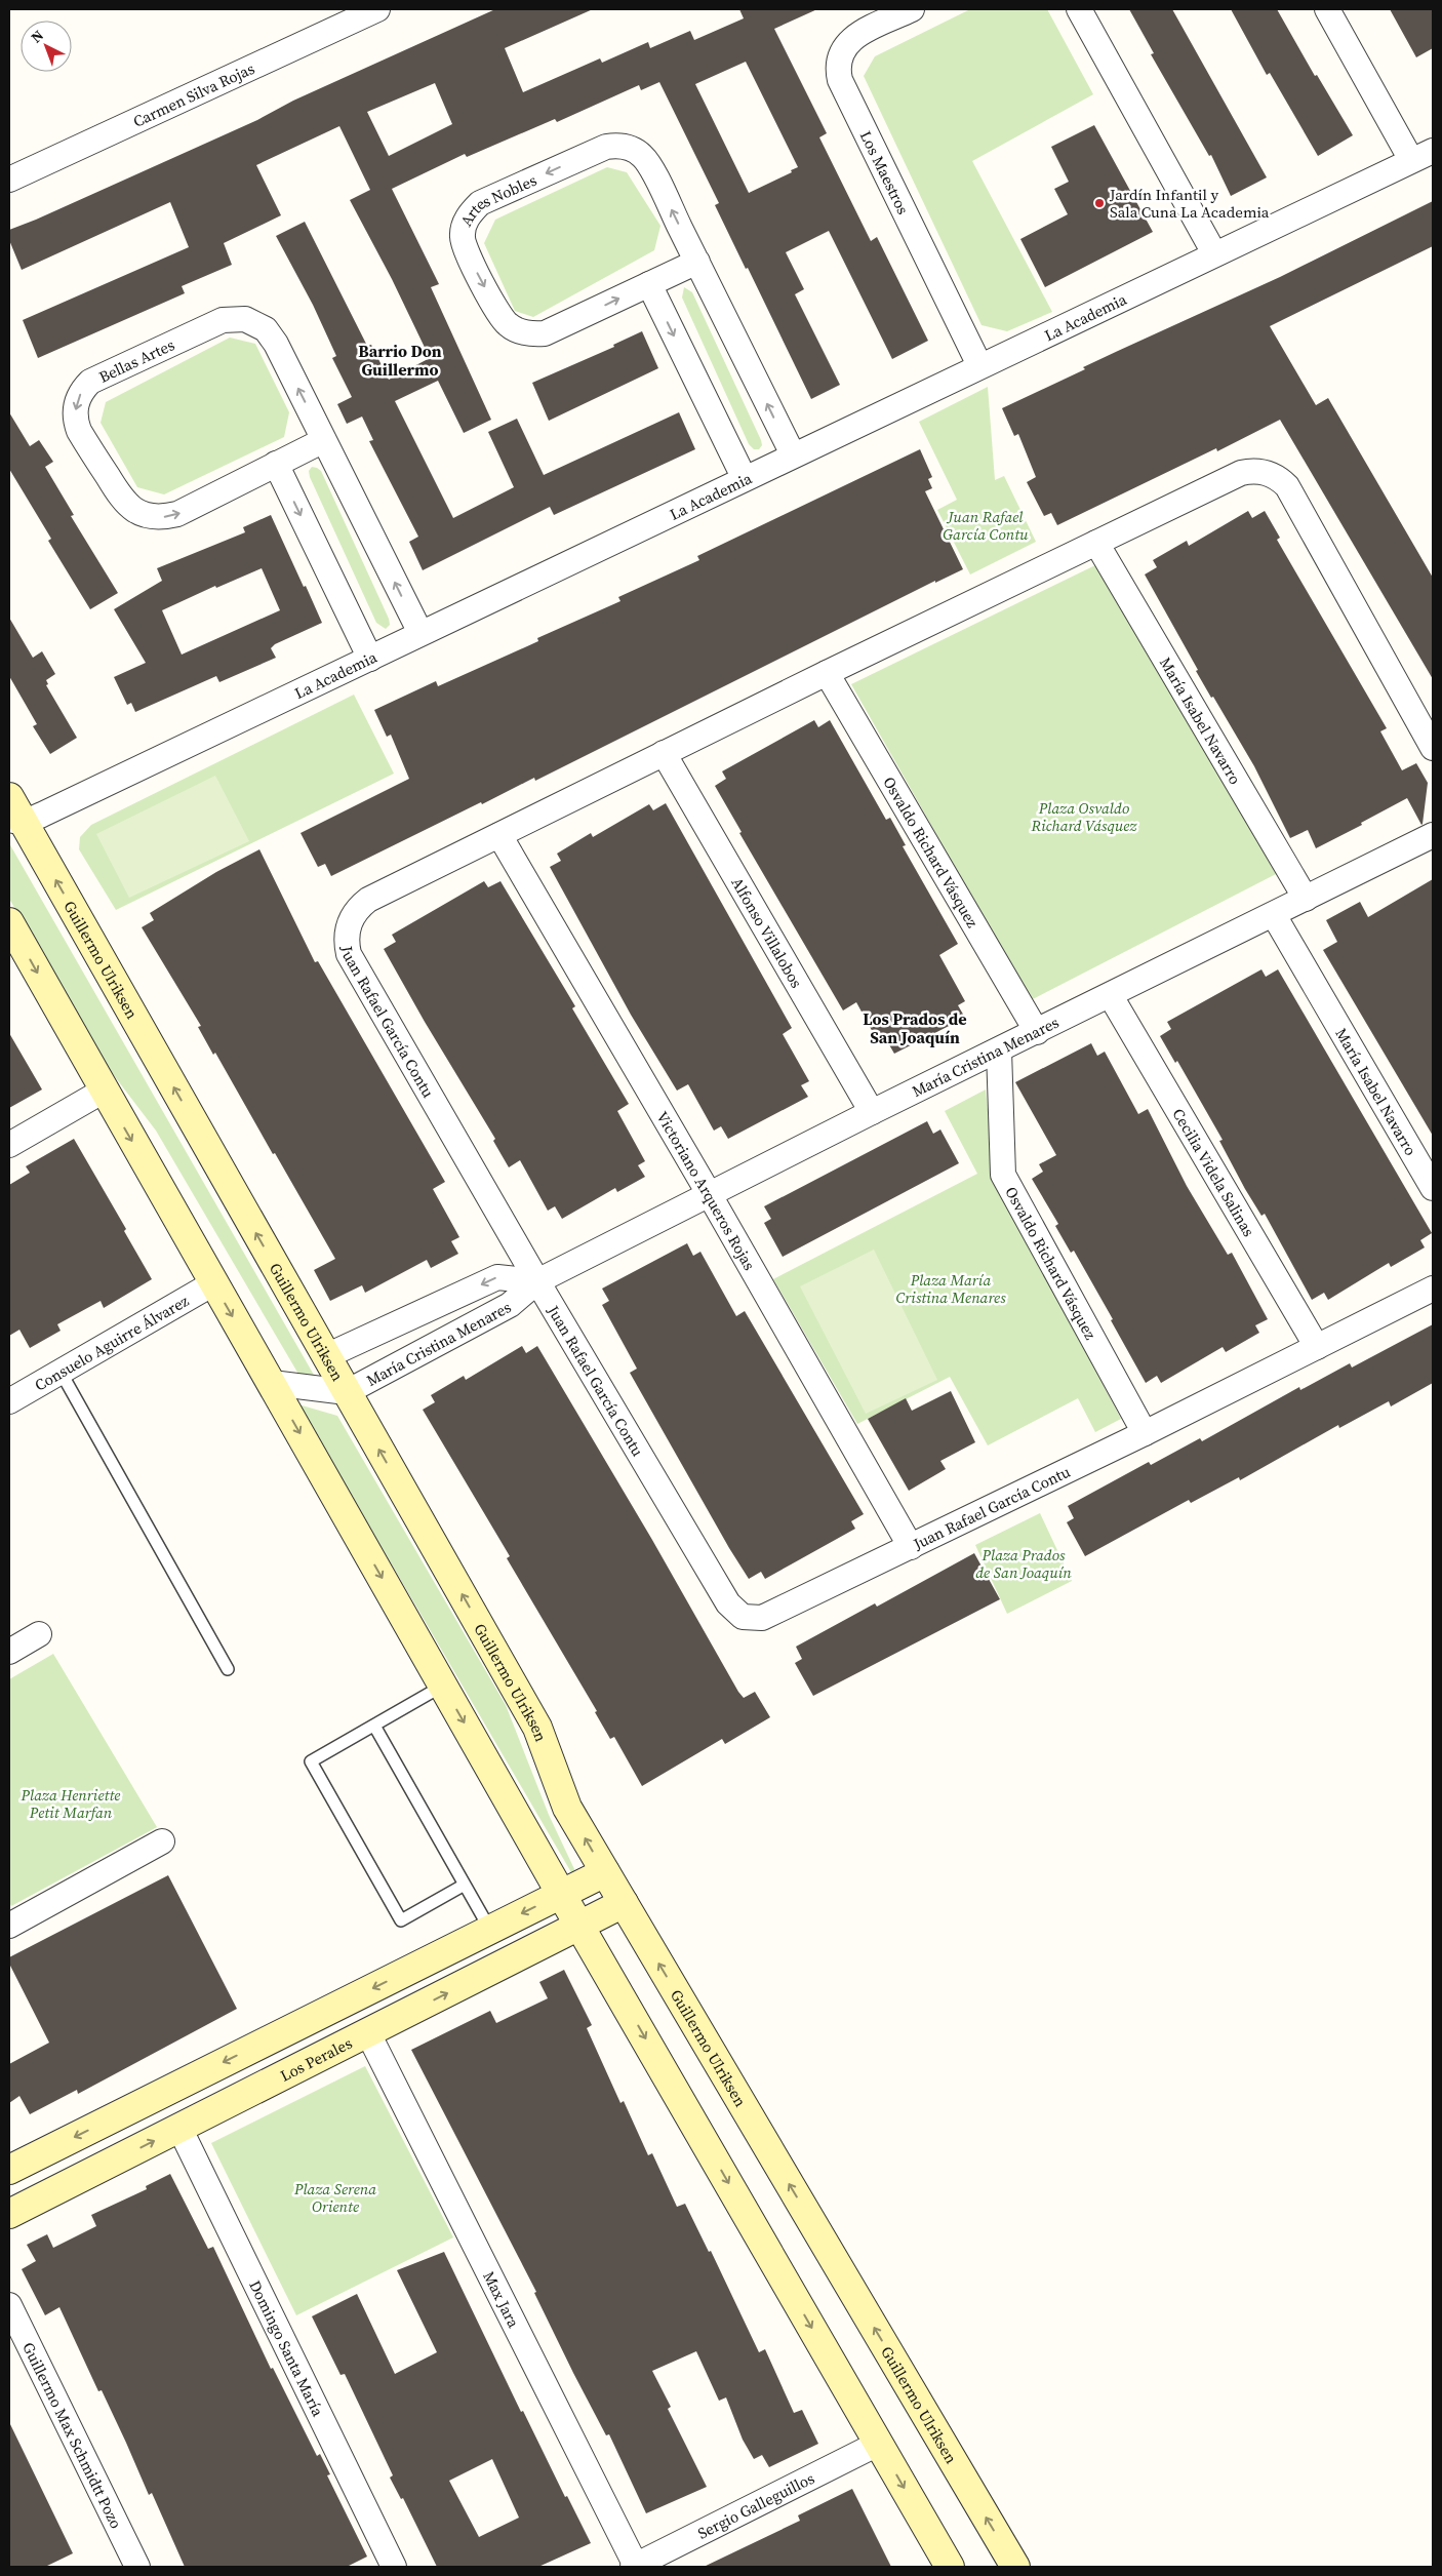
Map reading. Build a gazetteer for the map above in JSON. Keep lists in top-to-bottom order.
{
  "streets": {
    "main road": ["Guillermo Ulriksen", "Los Perales"],
    "street": [
      "Carmen Silva Rojas",
      "Los Maestros",
      "Artes Nobles",
      "La Academia",
      "Bellas Artes",
      "María Isabel Navarro",
      "Osvaldo Richard Vásquez",
      "Alfonso Villalobos",
      "Juan Rafael García Contu",
      "María Cristina Menares",
      "Cecilia Videla Salinas",
      "Victoriano Arqueros Rojas",
      "Consuelo Aguirre Álvarez",
      "Max Jara",
      "Domingo Santa María",
      "Guillermo Max Schmidtt Pozo",
      "Sergio Galleguillos"
    ]
  },
  "crossings": [
    ["Los Maestros", "La Academia"],
    ["Artes Nobles", "La Academia"],
    ["La Academia", "Bellas Artes"],
    ["La Academia", "Guillermo Ulriksen"],
    ["María Isabel Navarro", "Juan Rafael García Contu"],
    ["María Isabel Navarro", "María Cristina Menares"],
    ["Osvaldo Richard Vásquez", "Juan Rafael García Contu"],
    ["Osvaldo Richard Vásquez", "María Cristina Menares"],
    ["Alfonso Villalobos", "Juan Rafael García Contu"],
    ["Alfonso Villalobos", "María Cristina Menares"],
    ["Guillermo Ulriksen", "María Cristina Menares"],
    ["Guillermo Ulriksen", "Los Perales"],
    ["Juan Rafael García Contu", "María Cristina Menares"],
    ["Juan Rafael García Contu", "Cecilia Videla Salinas"],
    ["Juan Rafael García Contu", "Victoriano Arqueros Rojas"],
    ["María Cristina Menares", "Cecilia Videla Salinas"],
    ["María Cristina Menares", "Victoriano Arqueros Rojas"],
    ["Los Perales", "Max Jara"],
    ["Los Perales", "Domingo Santa María"],
    ["Max Jara", "Sergio Galleguillos"]
  ],
  "districts": ["Barrio Don Guillermo", "Los Prados de San Joaquín"],
  "parks": [
    "Juan Rafael García Contu",
    "Plaza Osvaldo Richard Vásquez",
    "Plaza María Cristina Menares",
    "Plaza Prados de San Joaquín",
    "Plaza Henriette Petit Marfan",
    "Plaza Serena Oriente"
  ],
  "places": ["Jardín Infantil y Sala Cuna La Academia"],
  "north": "top left"
}
